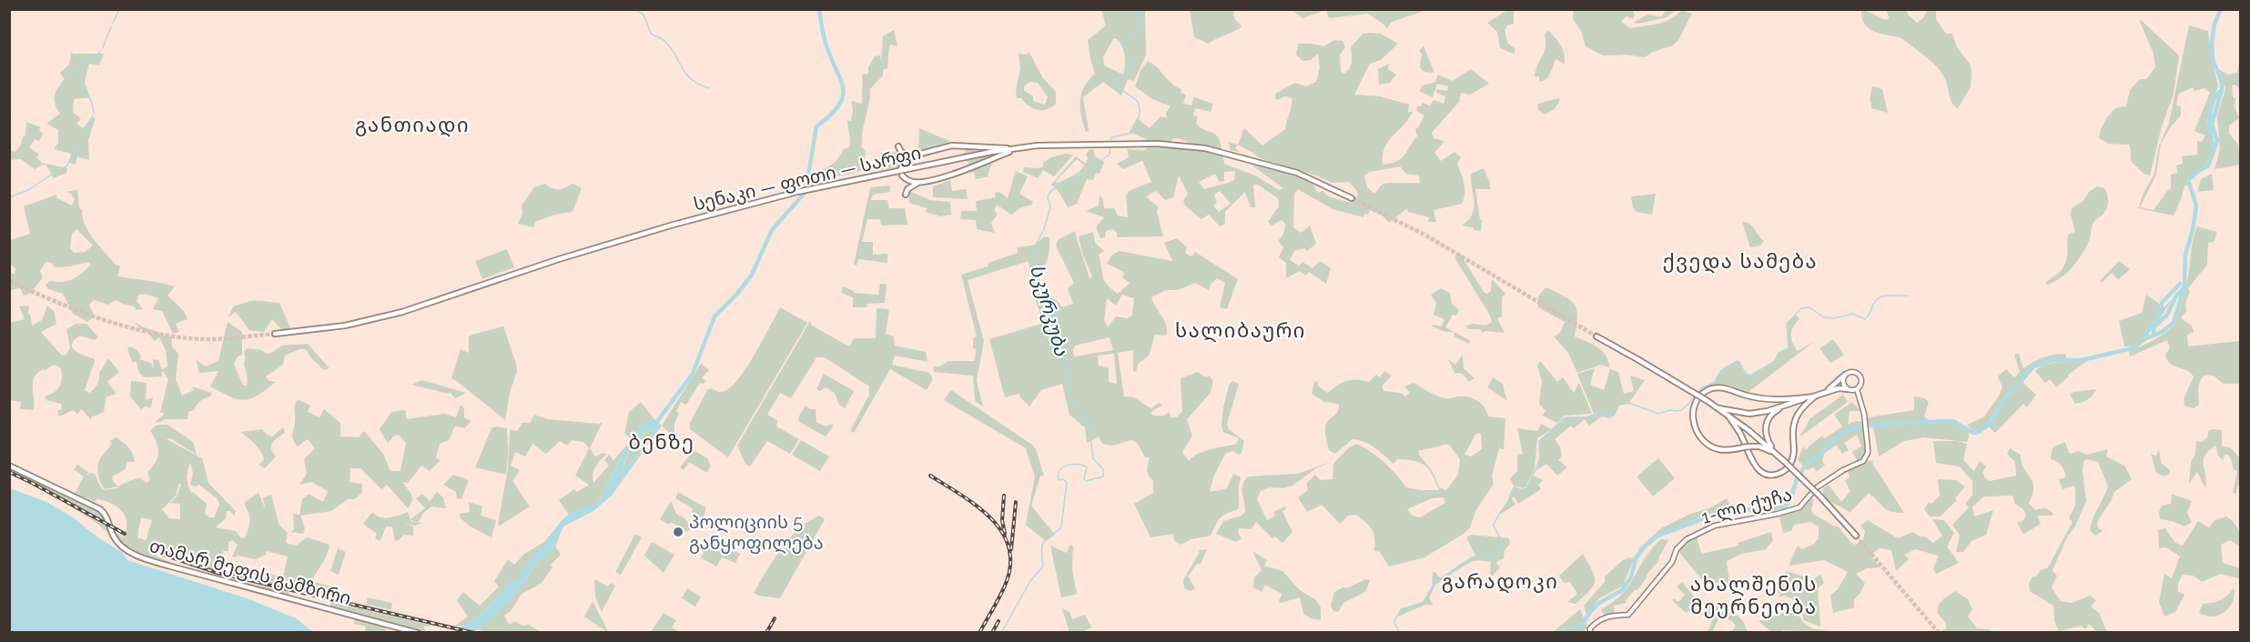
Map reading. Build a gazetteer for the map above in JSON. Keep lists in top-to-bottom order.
{
  "streets": {
    "main road": ["სენაკი — ფოთი — სარფი", "1-ლი ქუჩა", "თამარ მეფის გამზირი"]
  },
  "districts": [
    "განთიადი",
    "ქვედა სამება",
    "სალიბაური",
    "ბენზე",
    "გარადოკი",
    "ახალშენის მეურნეობა"
  ],
  "water": ["სკურკუბა"],
  "places": ["პოლიციის 5 განყოფილება"]
}
